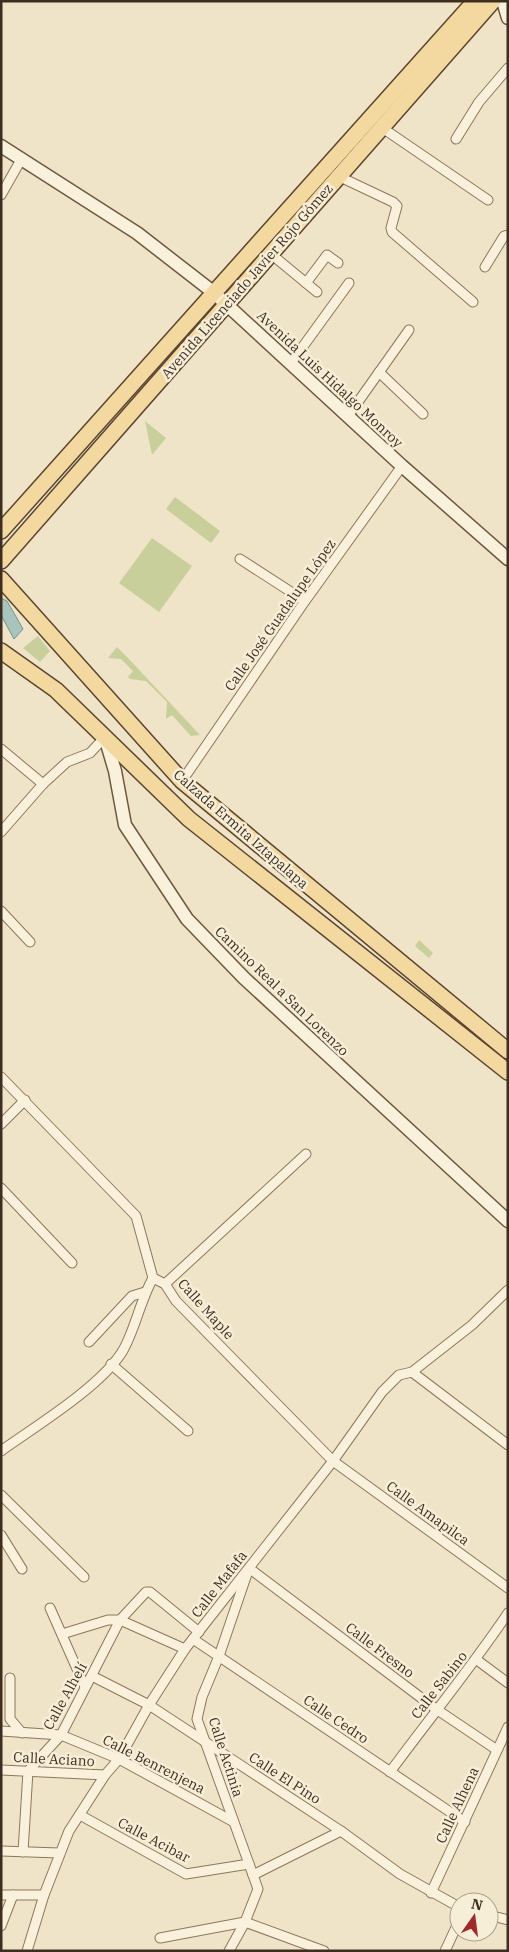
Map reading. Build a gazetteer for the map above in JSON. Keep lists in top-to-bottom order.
{
  "streets": {
    "main road": ["Avenida Licenciado Javier Rojo Gómez", "Calzada Ermita Iztapalapa"],
    "street": [
      "Avenida Luis Hidalgo Monroy",
      "Calle José Guadalupe López",
      "Camino Real a San Lorenzo",
      "Calle Maple",
      "Calle Amapilca",
      "Calle Mafafa",
      "Calle Fresno",
      "Calle Sabino",
      "Calle Alhelí",
      "Calle Cedro",
      "Calle Actinia",
      "Calle Aciano",
      "Calle Benrenjena",
      "Calle El Pino",
      "Calle Alhena",
      "Calle Acibar"
    ]
  },
  "crossings": [
    ["Avenida Licenciado Javier Rojo Gómez", "Avenida Luis Hidalgo Monroy"],
    ["Avenida Luis Hidalgo Monroy", "Calle José Guadalupe López"],
    ["Calle José Guadalupe López", "Calzada Ermita Iztapalapa"],
    ["Calzada Ermita Iztapalapa", "Camino Real a San Lorenzo"],
    ["Calle Maple", "Calle Amapilca"],
    ["Calle Maple", "Calle Mafafa"],
    ["Calle Amapilca", "Calle Mafafa"],
    ["Calle Mafafa", "Calle Fresno"],
    ["Calle Mafafa", "Calle Cedro"],
    ["Calle Mafafa", "Calle Actinia"],
    ["Calle Mafafa", "Calle Aciano"],
    ["Calle Mafafa", "Calle Benrenjena"],
    ["Calle Mafafa", "Calle El Pino"],
    ["Calle Mafafa", "Calle Acibar"],
    ["Calle Fresno", "Calle Sabino"],
    ["Calle Fresno", "Calle Actinia"],
    ["Calle Fresno", "Calle Alhena"],
    ["Calle Sabino", "Calle Cedro"],
    ["Calle Alhelí", "Calle Cedro"],
    ["Calle Alhelí", "Calle Aciano"],
    ["Calle Alhelí", "Calle Benrenjena"],
    ["Calle Alhelí", "Calle El Pino"],
    ["Calle Cedro", "Calle Actinia"],
    ["Calle Cedro", "Calle Alhena"],
    ["Calle Actinia", "Calle Benrenjena"],
    ["Calle Actinia", "Calle El Pino"],
    ["Calle Actinia", "Calle Acibar"],
    ["Calle El Pino", "Calle Alhena"]
  ],
  "north": "top"
}
